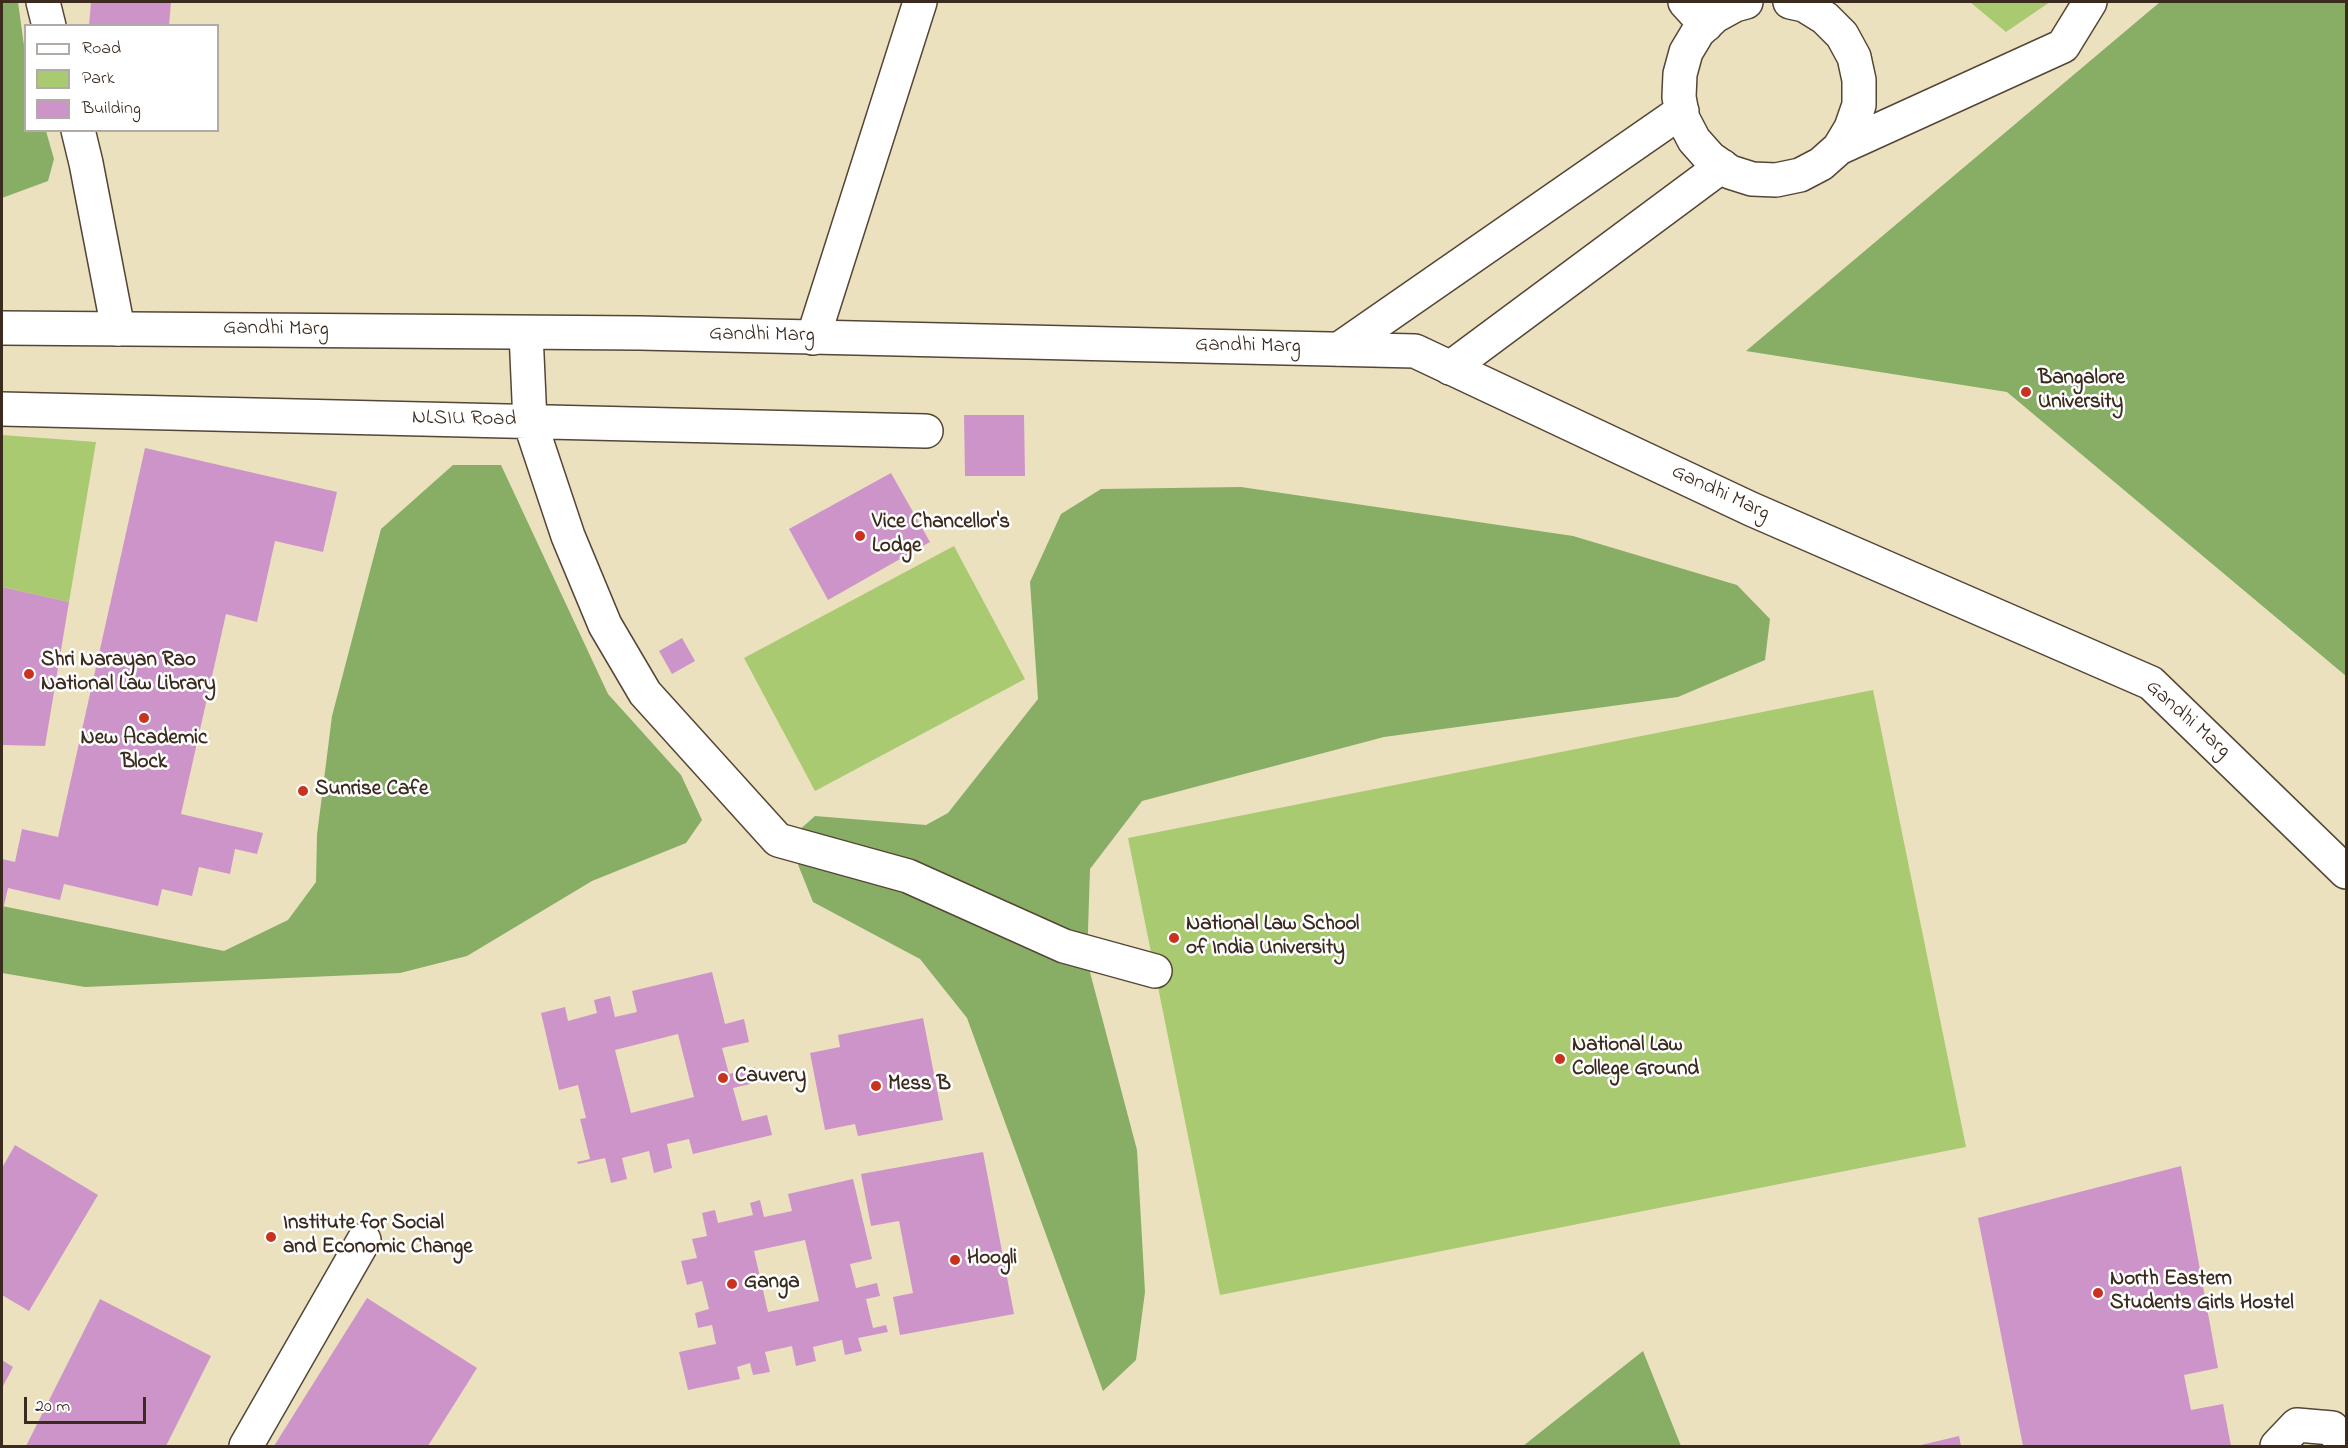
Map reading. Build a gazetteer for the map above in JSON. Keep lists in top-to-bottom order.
{
  "streets": {
    "main road": ["Gandhi Marg", "NLSIU Road"]
  },
  "places": [
    "Bangalore University",
    "Vice Chancellor's Lodge",
    "Shri Narayan Rao National Law Library",
    "New Academic Block",
    "Sunrise Cafe",
    "National Law School of India University",
    "National Law College Ground",
    "Cauvery",
    "Mess B",
    "Institute for Social and Economic Change",
    "Hoogli",
    "Ganga",
    "North Eastern Students Girls Hostel"
  ],
  "legend": ["Road", "Park", "Building"],
  "scale_bar": "20 m"
}
